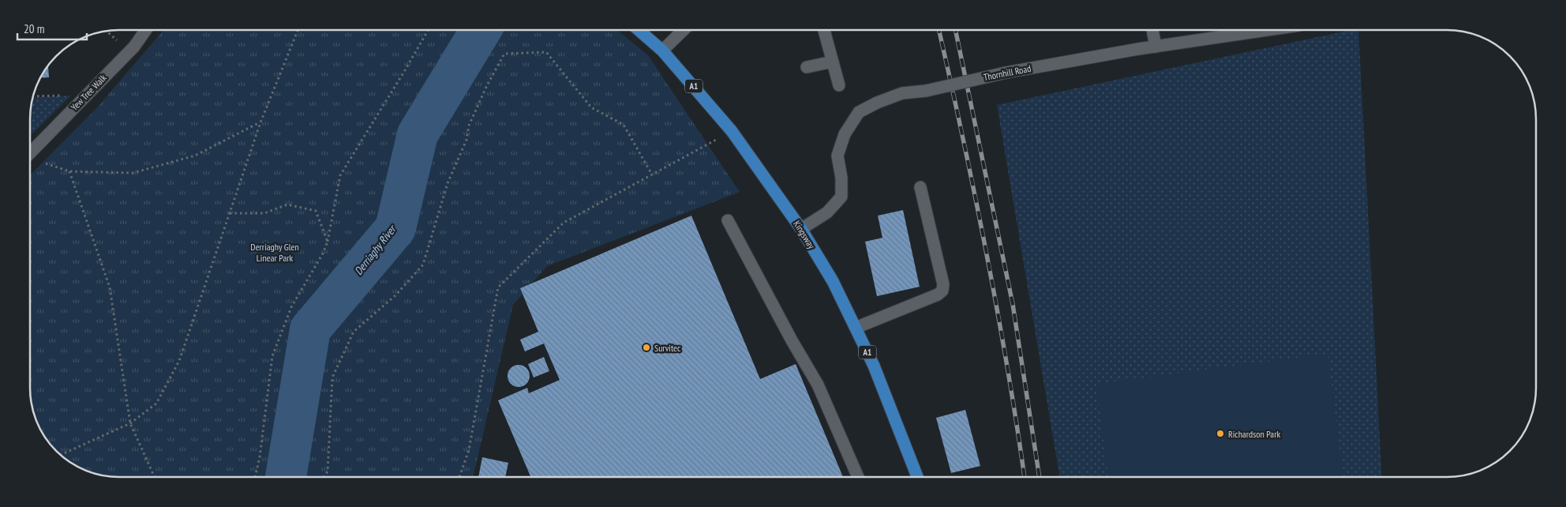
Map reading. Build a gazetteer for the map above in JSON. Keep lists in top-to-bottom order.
{
  "streets": {
    "main road": ["A1", "Kingsway"],
    "street": ["Thornhill Road", "Yew Tree Walk"]
  },
  "crossings": [
    ["Thornhill Road", "Kingsway"]
  ],
  "water": ["Derriaghy River"],
  "parks": ["Derriaghy Glen Linear Park"],
  "places": ["Survitec", "Richardson Park"],
  "scale_bar": "20 m"
}
